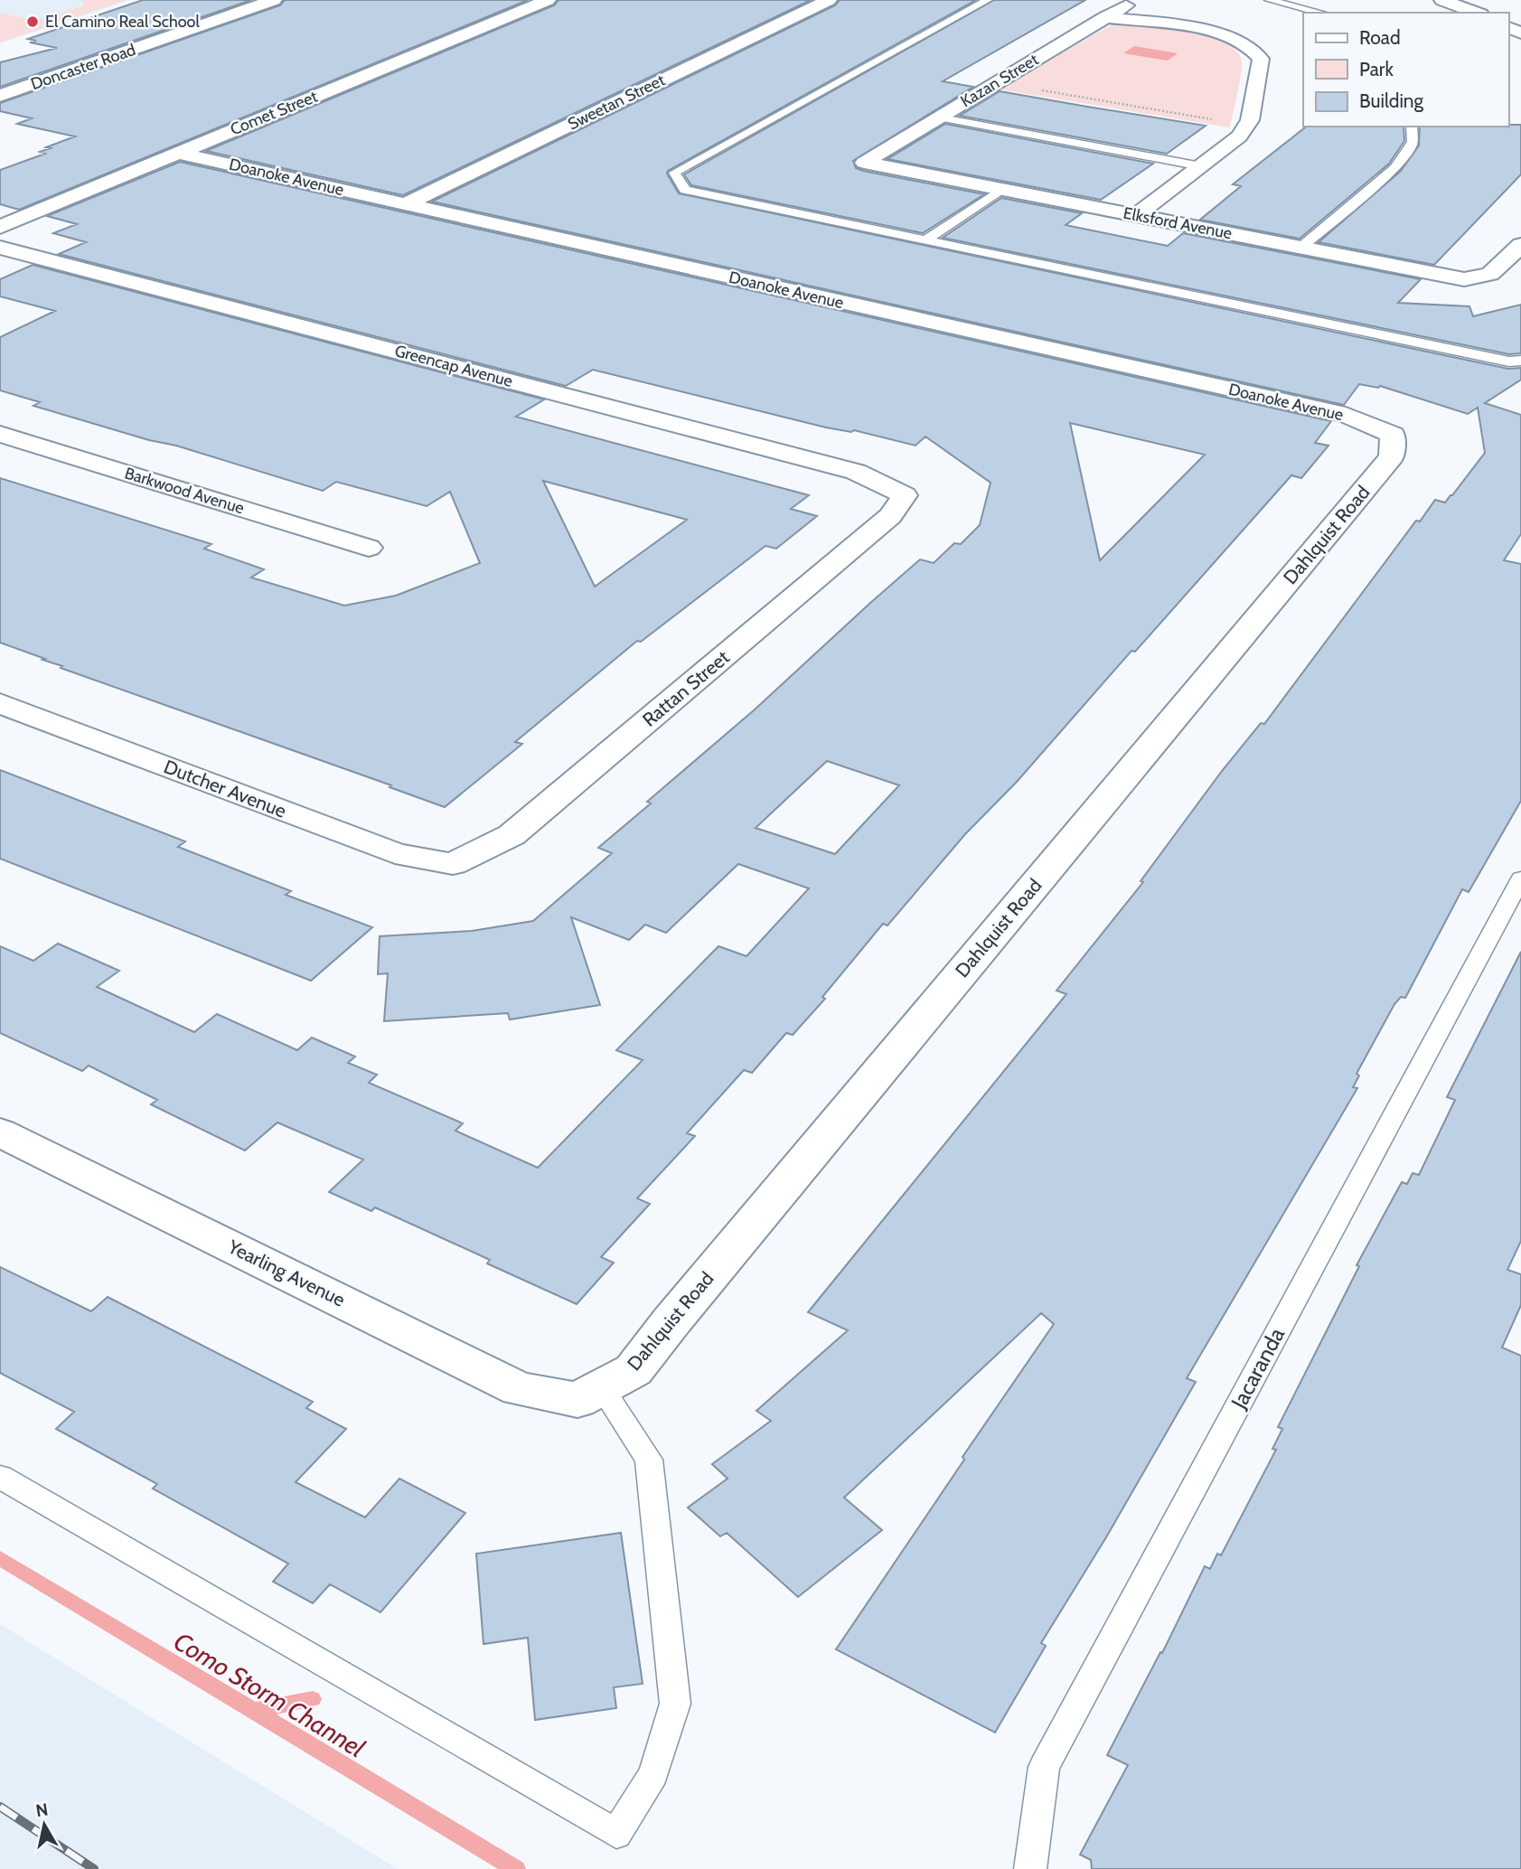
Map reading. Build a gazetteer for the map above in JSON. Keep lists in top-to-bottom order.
{
  "streets": {
    "street": [
      "Doncaster Road",
      "Kazan Street",
      "Sweetan Street",
      "Comet Street",
      "Doanoke Avenue",
      "Elksford Avenue",
      "Greencap Avenue",
      "Barkwood Avenue",
      "Dahlquist Road",
      "Rattan Street",
      "Dutcher Avenue",
      "Yearling Avenue"
    ],
    "lane": ["Jacaranda"]
  },
  "crossings": [
    ["Kazan Street", "Elksford Avenue"],
    ["Sweetan Street", "Doanoke Avenue"],
    ["Comet Street", "Doanoke Avenue"],
    ["Doanoke Avenue", "Dahlquist Road"],
    ["Greencap Avenue", "Rattan Street"],
    ["Dahlquist Road", "Yearling Avenue"],
    ["Rattan Street", "Dutcher Avenue"]
  ],
  "water": ["Como Storm Channel"],
  "places": ["El Camino Real School"],
  "legend": ["Road", "Park", "Building"],
  "north": "top"
}
